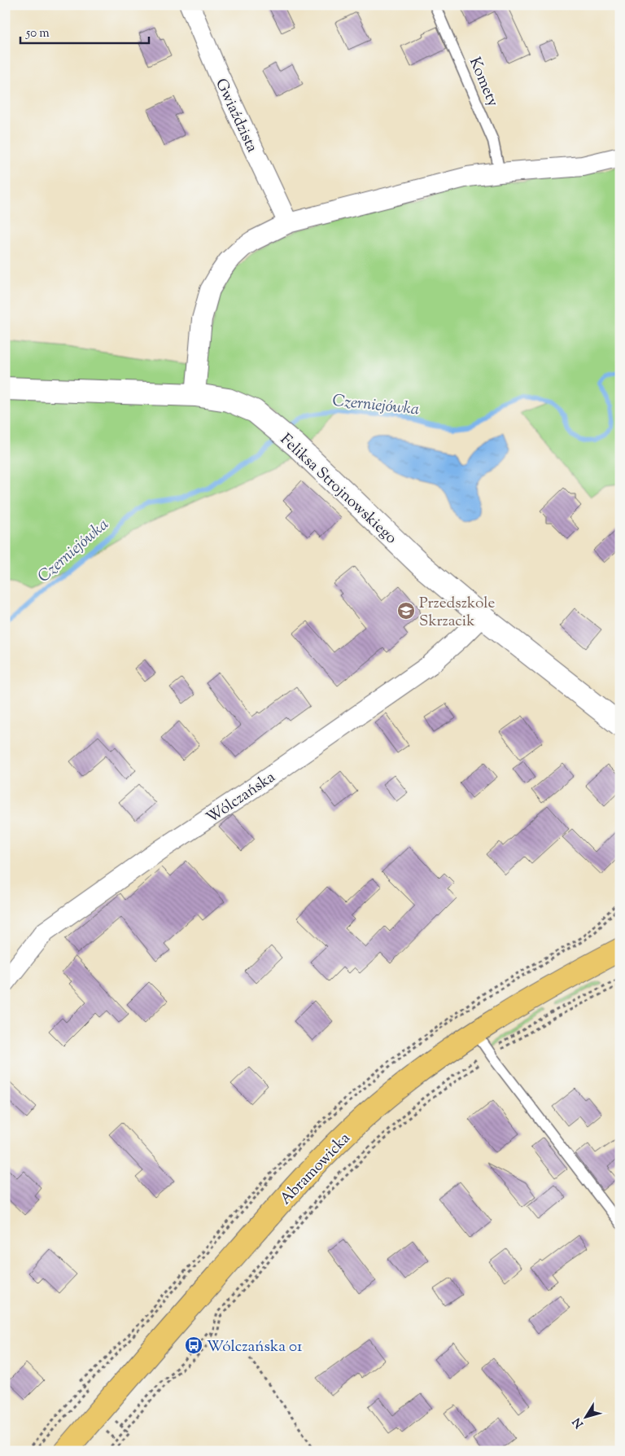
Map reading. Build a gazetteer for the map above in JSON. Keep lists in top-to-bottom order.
{
  "streets": {
    "main road": ["Abramowicka"],
    "street": ["Gwiaździsta", "Feliksa Strojnowskiego", "Wólczańska"],
    "lane": ["Komety"]
  },
  "crossings": [
    ["Feliksa Strojnowskiego", "Wólczańska"]
  ],
  "water": ["Czerniejówka"],
  "places": {
    "school or university": ["Przedszkole Skrzacik"],
    "bus stop": ["Wólczańska 01"]
  },
  "scale_bar": "50 m",
  "north": "bottom left"
}
